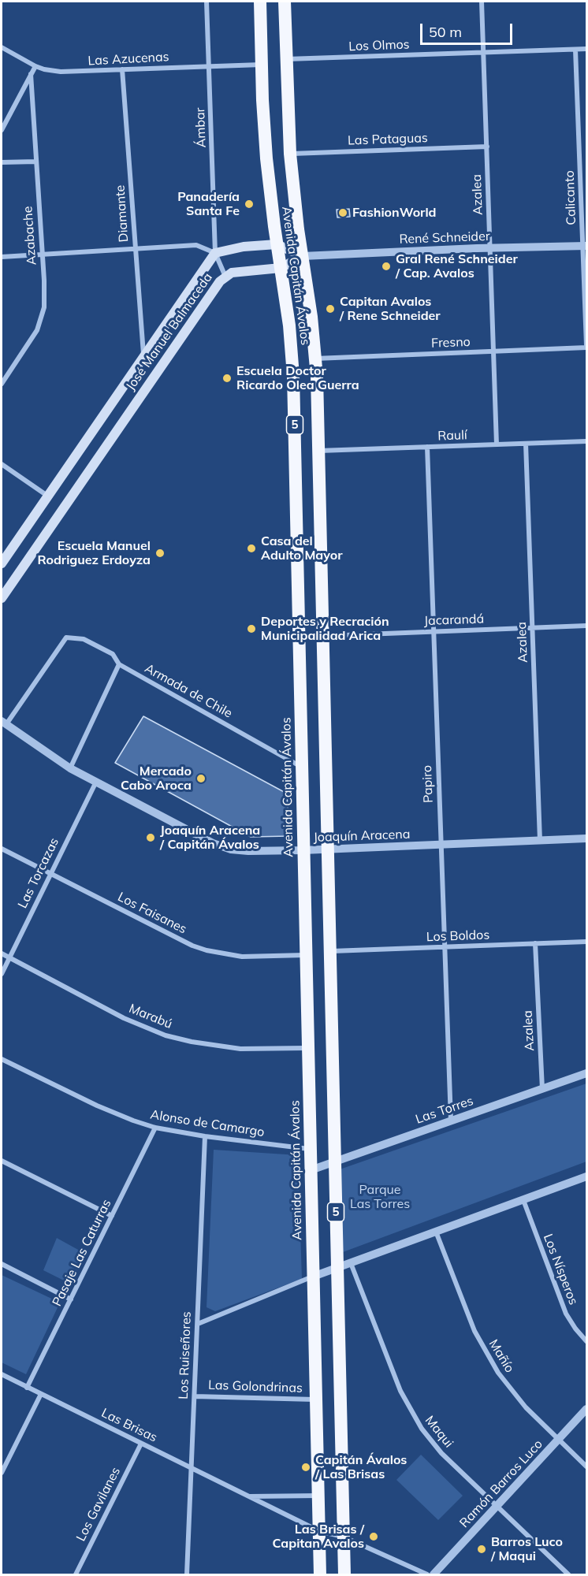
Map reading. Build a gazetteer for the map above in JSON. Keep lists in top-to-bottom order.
{
  "streets": {
    "highway": ["Avenida Capitán Ávalos", "5"],
    "main road": ["José Manuel Balmaceda"],
    "street": [
      "Los Olmos",
      "Las Azucenas",
      "Ámbar",
      "Las Pataguas",
      "Azalea",
      "Calicanto",
      "Diamante",
      "Azabache",
      "René Schneider",
      "Fresno",
      "Raulí",
      "Jacarandá",
      "Armada de Chile",
      "Papiro",
      "Joaquín Aracena",
      "Las Torcazas",
      "Los Faisanes",
      "Los Boldos",
      "Marabú",
      "Las Torres",
      "Alonso de Camargo",
      "Pasaje Las Caturras",
      "Los Nísperos",
      "Los Ruiseñores",
      "Mañío",
      "Las Golondrinas",
      "Las Brisas",
      "Maqui",
      "Ramón Barros Luco",
      "Los Gavilanes"
    ]
  },
  "crossings": [
    ["Los Olmos", "Azalea"],
    ["Los Olmos", "Calicanto"],
    ["Los Olmos", "Avenida Capitán Ávalos"],
    ["Las Azucenas", "Ámbar"],
    ["Las Azucenas", "Diamante"],
    ["Las Azucenas", "Avenida Capitán Ávalos"],
    ["Ámbar", "José Manuel Balmaceda"],
    ["Las Pataguas", "Azalea"],
    ["Las Pataguas", "Avenida Capitán Ávalos"],
    ["Azalea", "René Schneider"],
    ["Azalea", "Fresno"],
    ["Azalea", "Raulí"],
    ["Azalea", "Jacarandá"],
    ["Azalea", "Joaquín Aracena"],
    ["Azalea", "Los Boldos"],
    ["Azalea", "Las Torres"],
    ["Calicanto", "René Schneider"],
    ["Calicanto", "Fresno"],
    ["Diamante", "José Manuel Balmaceda"],
    ["René Schneider", "Avenida Capitán Ávalos"],
    ["René Schneider", "José Manuel Balmaceda"],
    ["Avenida Capitán Ávalos", "José Manuel Balmaceda"],
    ["Avenida Capitán Ávalos", "Fresno"],
    ["Avenida Capitán Ávalos", "Raulí"],
    ["Avenida Capitán Ávalos", "Jacarandá"],
    ["Avenida Capitán Ávalos", "Armada de Chile"],
    ["Avenida Capitán Ávalos", "Joaquín Aracena"],
    ["Avenida Capitán Ávalos", "Los Faisanes"],
    ["Avenida Capitán Ávalos", "Los Boldos"],
    ["Avenida Capitán Ávalos", "Marabú"],
    ["Avenida Capitán Ávalos", "Las Torres"],
    ["Avenida Capitán Ávalos", "Alonso de Camargo"],
    ["Avenida Capitán Ávalos", "Las Golondrinas"],
    ["Avenida Capitán Ávalos", "Las Brisas"],
    ["Raulí", "Papiro"],
    ["Jacarandá", "Papiro"],
    ["Armada de Chile", "Joaquín Aracena"],
    ["Papiro", "Joaquín Aracena"],
    ["Papiro", "Los Boldos"],
    ["Papiro", "Las Torres"],
    ["Joaquín Aracena", "Las Torcazas"],
    ["Las Torcazas", "Los Faisanes"],
    ["Las Torcazas", "Marabú"],
    ["Alonso de Camargo", "Pasaje Las Caturras"],
    ["Alonso de Camargo", "Los Ruiseñores"],
    ["Pasaje Las Caturras", "Las Brisas"],
    ["Los Ruiseñores", "Las Golondrinas"],
    ["Los Ruiseñores", "Las Brisas"],
    ["Mañío", "Ramón Barros Luco"],
    ["Las Brisas", "Los Gavilanes"],
    ["Maqui", "Ramón Barros Luco"]
  ],
  "parks": ["Parque Las Torres"],
  "places": [
    "Panadería Santa Fe",
    "FashionWorld",
    "Gral René Schneider / Cap. Avalos",
    "Capitan Avalos / Rene Schneider",
    "Escuela Doctor Ricardo Olea Guerra",
    "Casa del Adulto Mayor",
    "Escuela Manuel Rodriguez Erdoyza",
    "Deportes y Recración Municipalidad Arica",
    "Mercado Cabo Aroca",
    "Joaquín Aracena / Capitán Ávalos",
    "Capitán Ávalos / Las Brisas",
    "Las Brisas / Capitan Avalos",
    "Barros Luco / Maqui"
  ],
  "scale_bar": "50 m"
}
